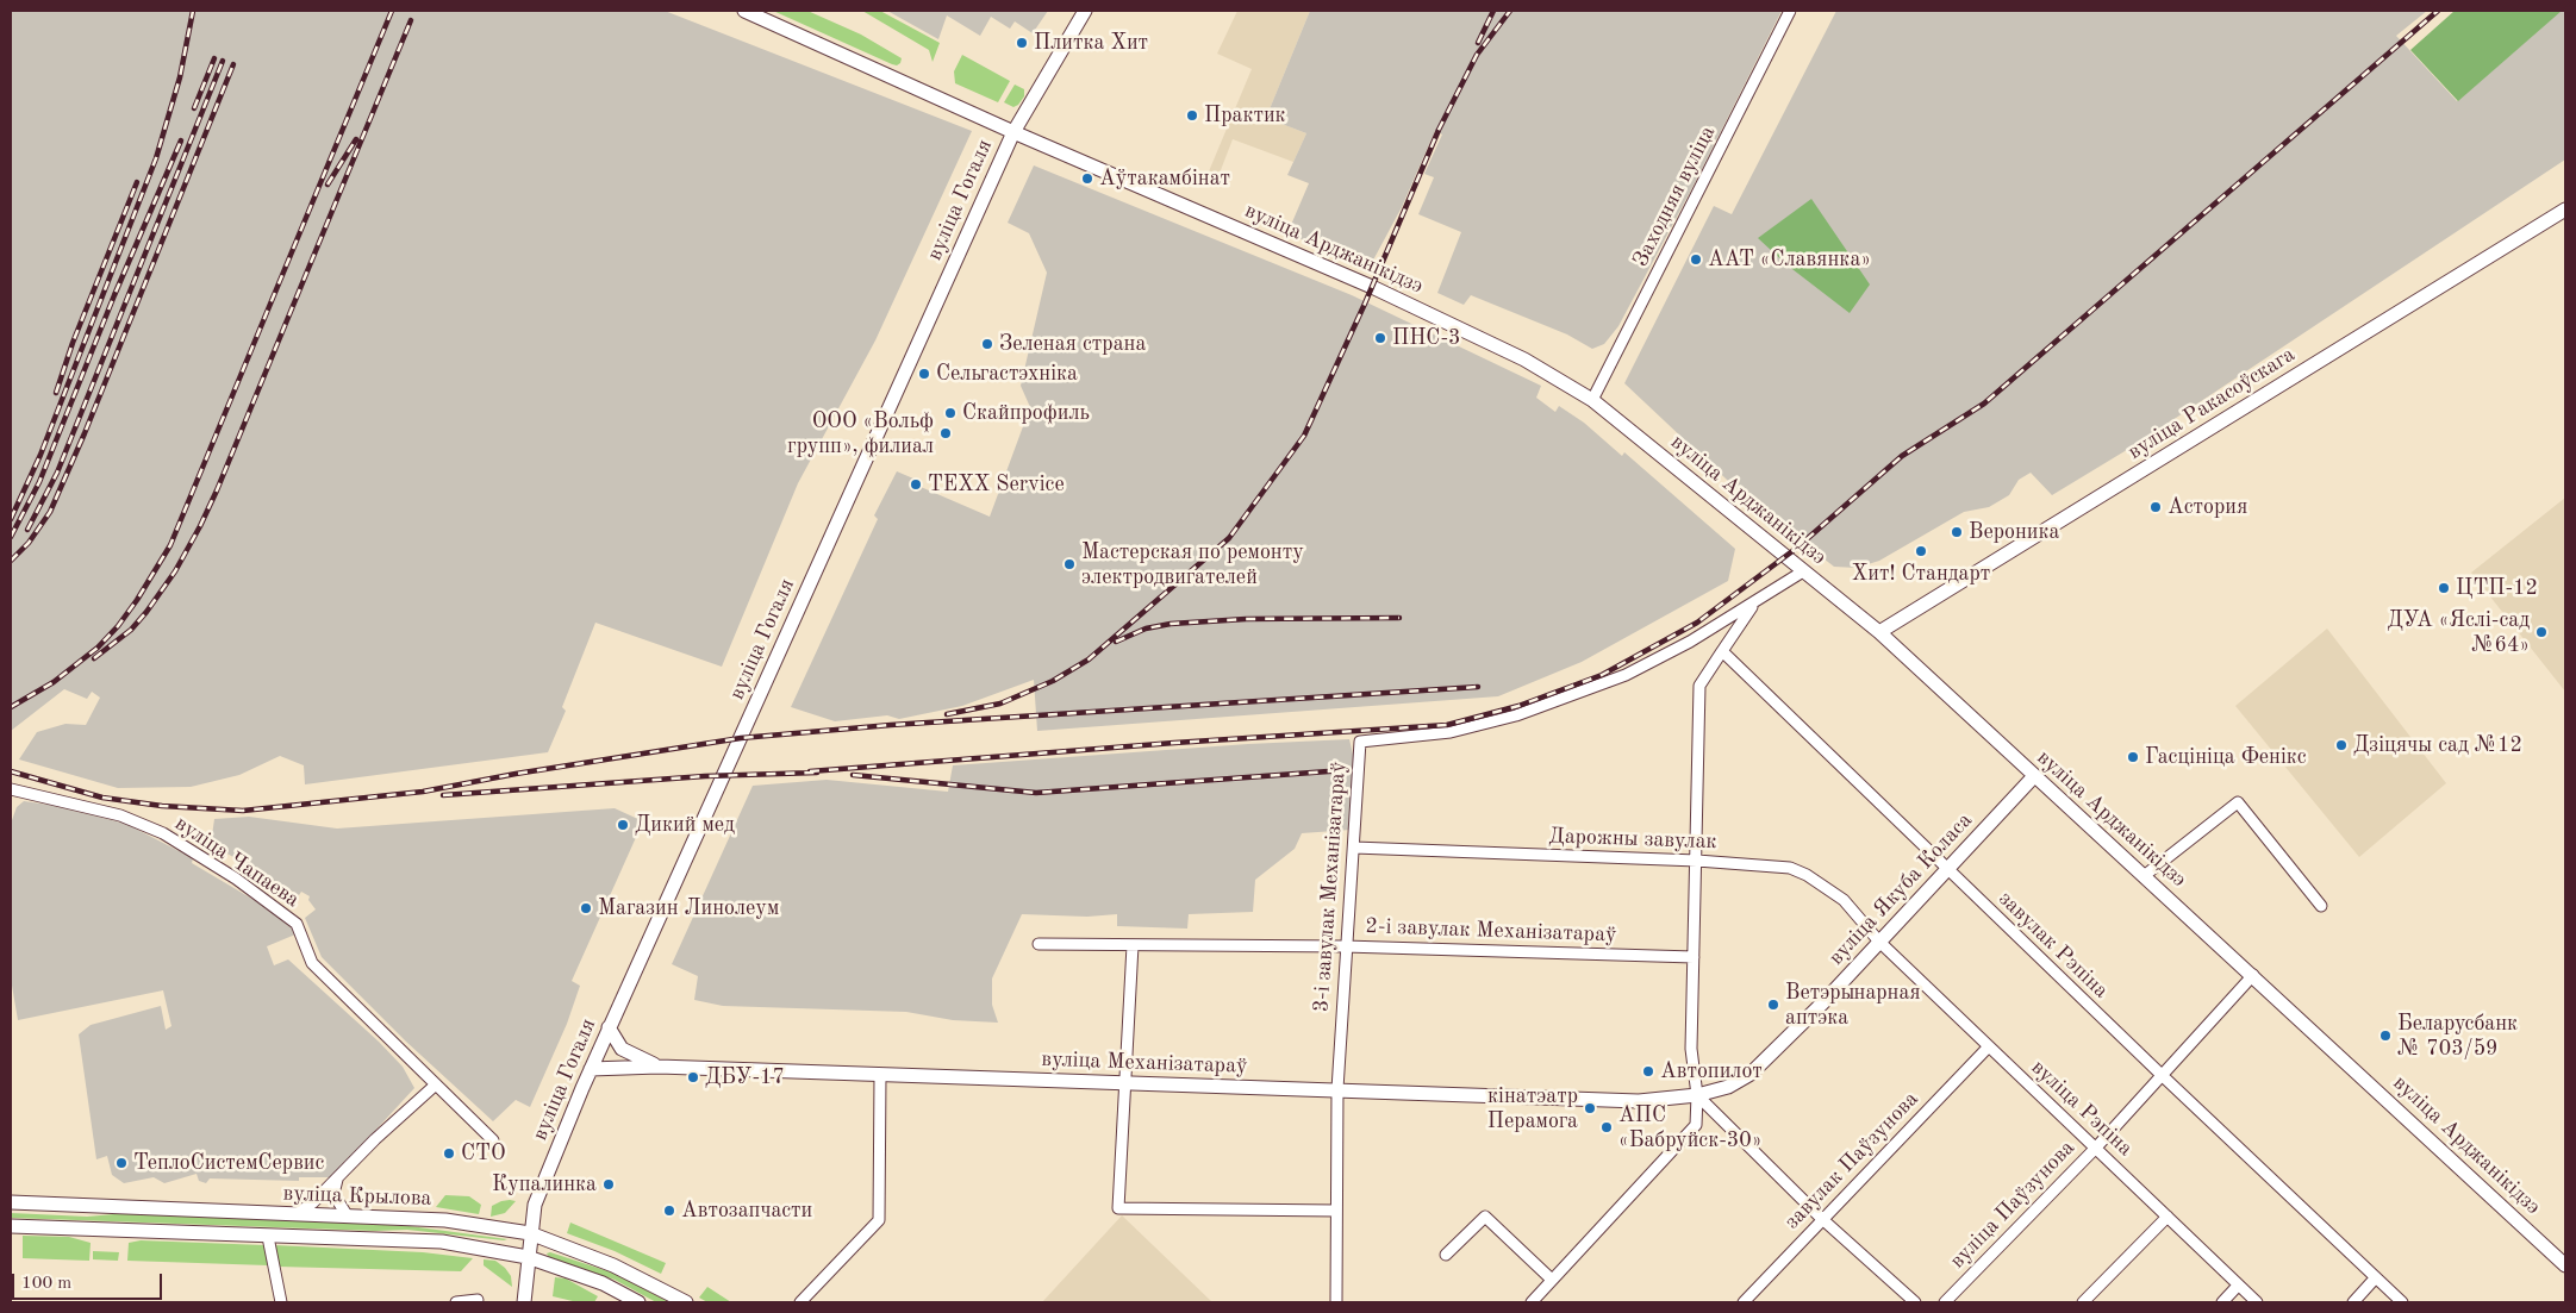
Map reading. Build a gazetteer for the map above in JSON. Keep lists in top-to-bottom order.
{
  "streets": {
    "main road": [
      "вуліца Гогаля",
      "вуліца Арджанікідзэ",
      "вуліца Ракасоўскага",
      "вуліца Якуба Коласа",
      "вуліца Механізатараў",
      "вуліца Крылова"
    ],
    "street": [
      "Заходняя вуліца",
      "Дарожны завулак",
      "вуліца Чапаева",
      "3-і завулак Механізатараў",
      "2-і завулак Механізатараў",
      "завулак Рэпіна",
      "вуліца Рэпіна",
      "завулак Паўзунова",
      "вуліца Паўзунова"
    ]
  },
  "crossings": [
    ["Заходняя вуліца", "вуліца Арджанікідзэ"],
    ["вуліца Гогаля", "вуліца Арджанікідзэ"],
    ["вуліца Гогаля", "вуліца Механізатараў"],
    ["вуліца Гогаля", "вуліца Крылова"],
    ["вуліца Арджанікідзэ", "вуліца Ракасоўскага"],
    ["вуліца Арджанікідзэ", "3-і завулак Механізатараў"],
    ["вуліца Арджанікідзэ", "вуліца Якуба Коласа"],
    ["вуліца Арджанікідзэ", "вуліца Паўзунова"],
    ["Дарожны завулак", "3-і завулак Механізатараў"],
    ["Дарожны завулак", "вуліца Якуба Коласа"],
    ["Дарожны завулак", "вуліца Рэпіна"],
    ["3-і завулак Механізатараў", "2-і завулак Механізатараў"],
    ["3-і завулак Механізатараў", "вуліца Механізатараў"],
    ["вуліца Якуба Коласа", "завулак Рэпіна"],
    ["вуліца Якуба Коласа", "вуліца Механізатараў"],
    ["вуліца Якуба Коласа", "вуліца Рэпіна"],
    ["завулак Рэпіна", "вуліца Паўзунова"],
    ["вуліца Рэпіна", "завулак Паўзунова"],
    ["вуліца Рэпіна", "вуліца Паўзунова"]
  ],
  "places": [
    "Плитка Хит",
    "Практик",
    "Аўтакамбінат",
    "ААТ «Славянка»",
    "ПНС-3",
    "Зеленая страна",
    "Сельгастэхніка",
    "Скайпрофиль",
    "ООО «Вольф групп», филиал",
    "TEXX Service",
    "Астория",
    "Вероника",
    "Хит! Стандарт",
    "Мастерская по ремонту электродвигателей",
    "ЦТП-12",
    "ДУА «Яслі-сад №64»",
    "Дзіцячы сад №12",
    "Гасцініца Фенікс",
    "Дикий мед",
    "Магазин Линолеум",
    "Ветэрынарная аптэка",
    "Беларусбанк № 703/59",
    "Автопилот",
    "ДБУ-17",
    "кінатэатр Перамога",
    "АПС «Бабруйск-30»",
    "СТО",
    "ТеплоСистемСервис",
    "Купалинка",
    "Автозапчасти"
  ],
  "scale_bar": "100 m"
}
